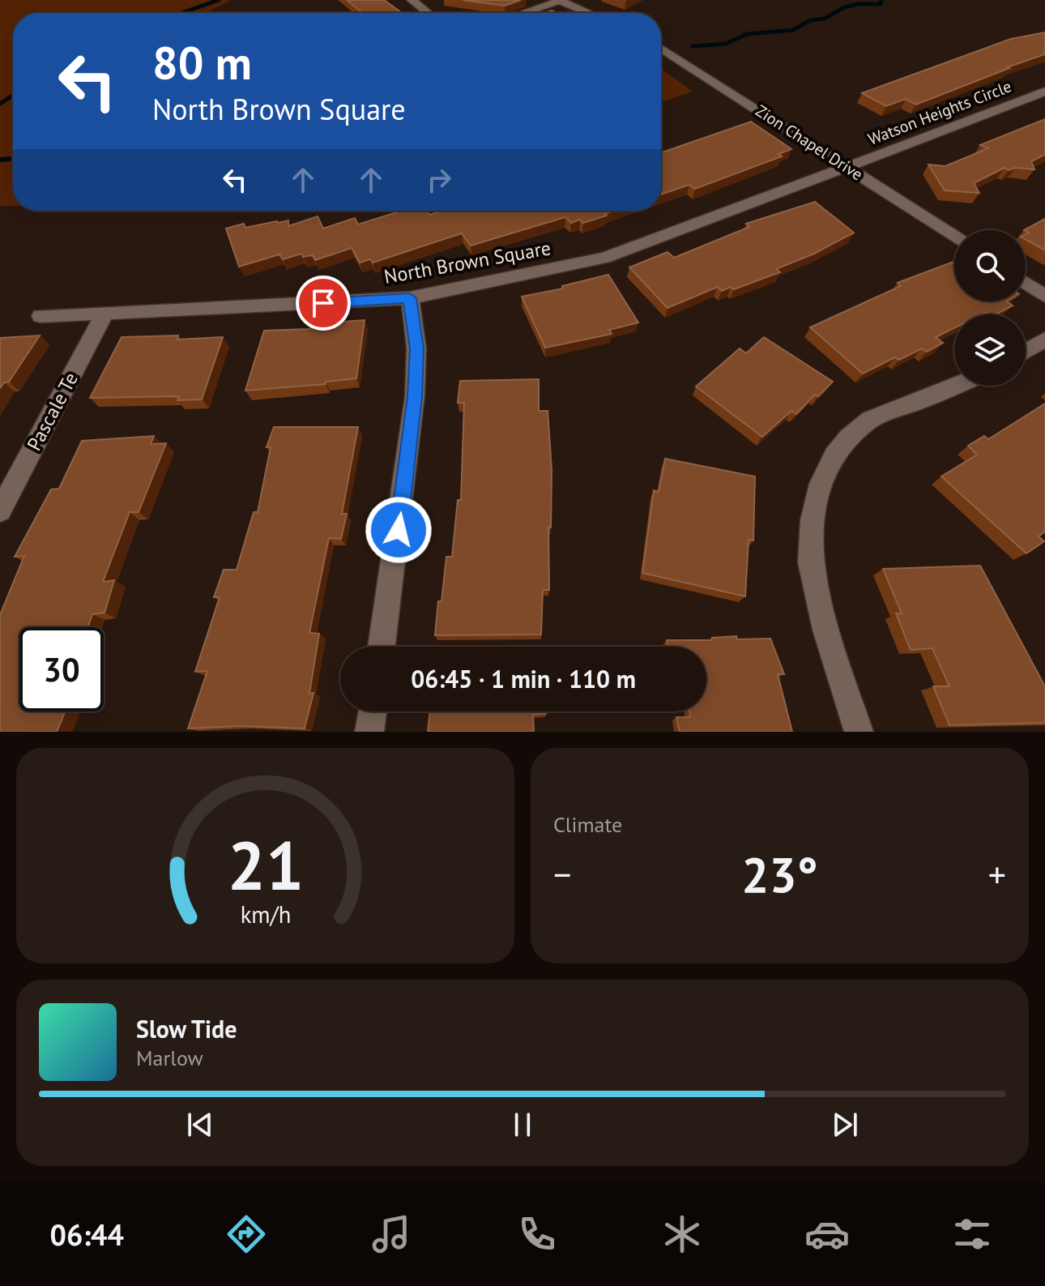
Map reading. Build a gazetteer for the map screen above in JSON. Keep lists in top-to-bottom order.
{
  "streets": {
    "street": [
      "Watson Heights Circle",
      "Zion Chapel Drive",
      "North Brown Square",
      "Pascale Te"
    ]
  },
  "crossings": [
    ["Watson Heights Circle", "Zion Chapel Drive"],
    ["Watson Heights Circle", "North Brown Square"],
    ["Zion Chapel Drive", "North Brown Square"],
    ["North Brown Square", "Pascale Te"]
  ],
  "page": {
    "turn": ["80 m", "North Brown Square"],
    "limit": "30",
    "trip": "06:45 · 1 min · 110 m",
    "tile": "Climate",
    "heat": ["−", "23°", "+"],
    "song": ["Slow Tide", "Marlow"],
    "tabs": "06:44",
    "gauge": ["21", "km/h"]
  }
}
